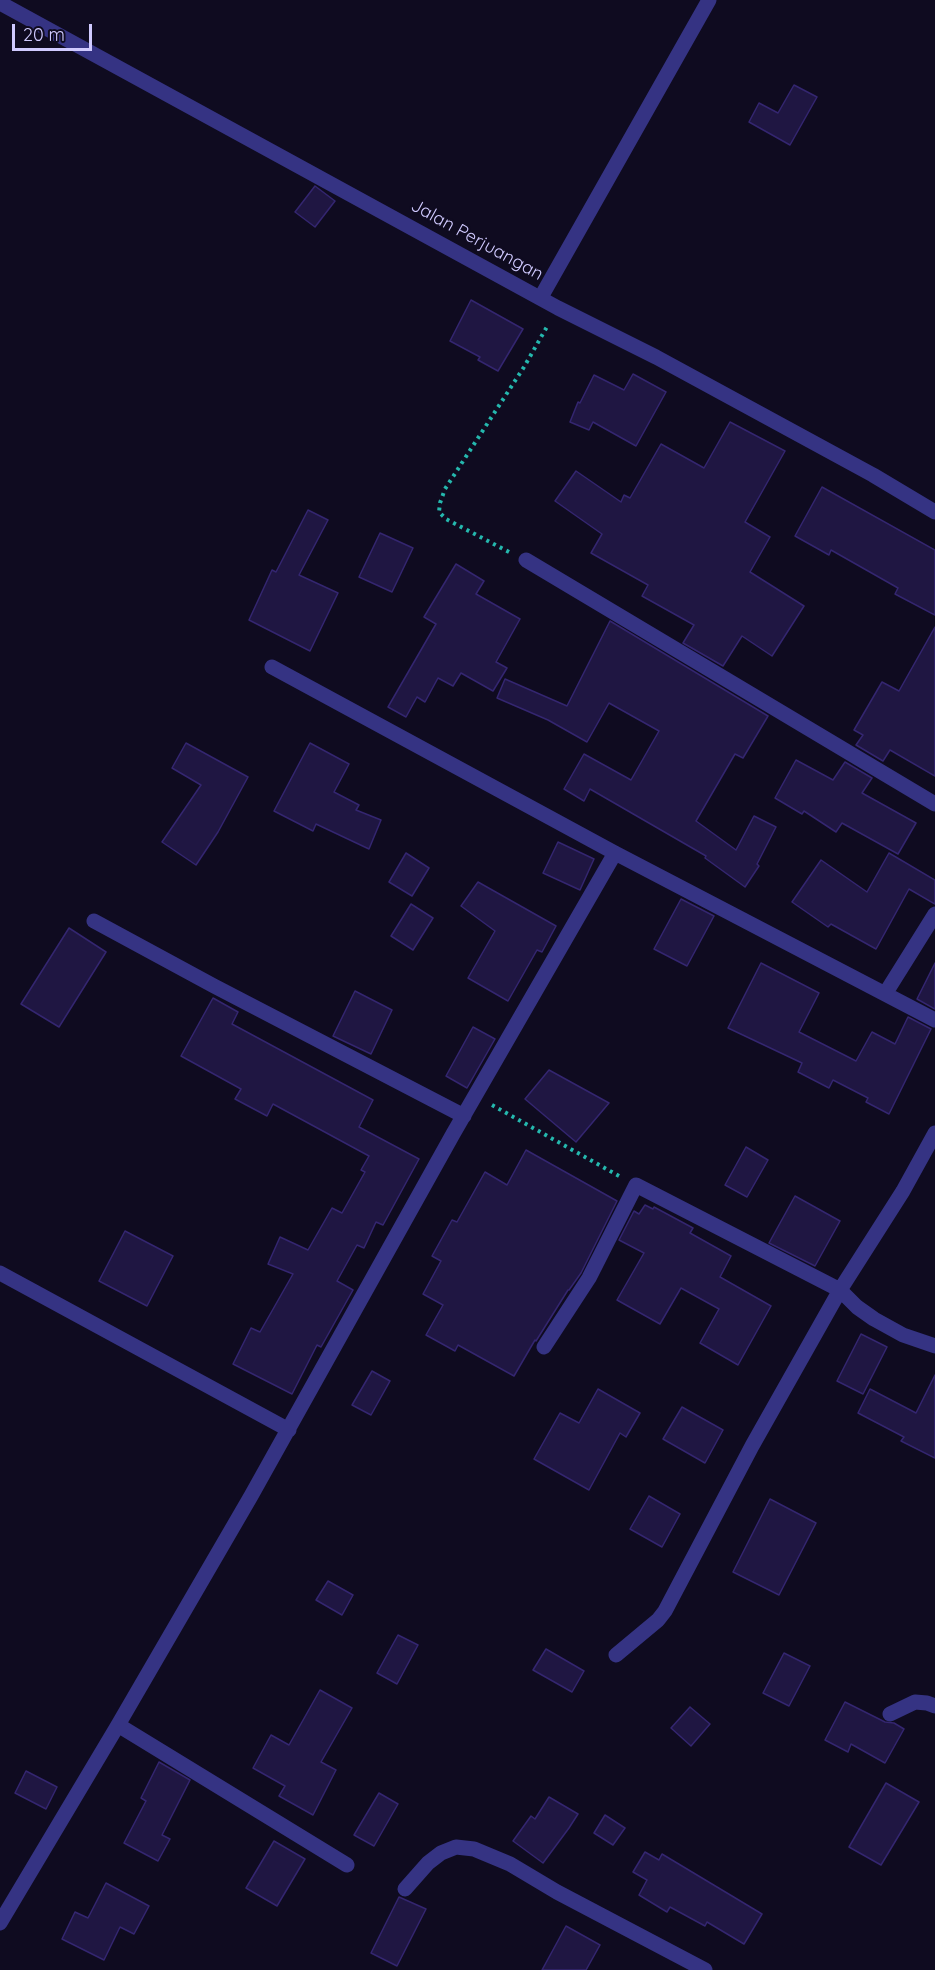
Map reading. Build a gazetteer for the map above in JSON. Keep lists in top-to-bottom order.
{
  "streets": {
    "street": ["Jalan Perjuangan"]
  },
  "scale_bar": "20 m"
}
